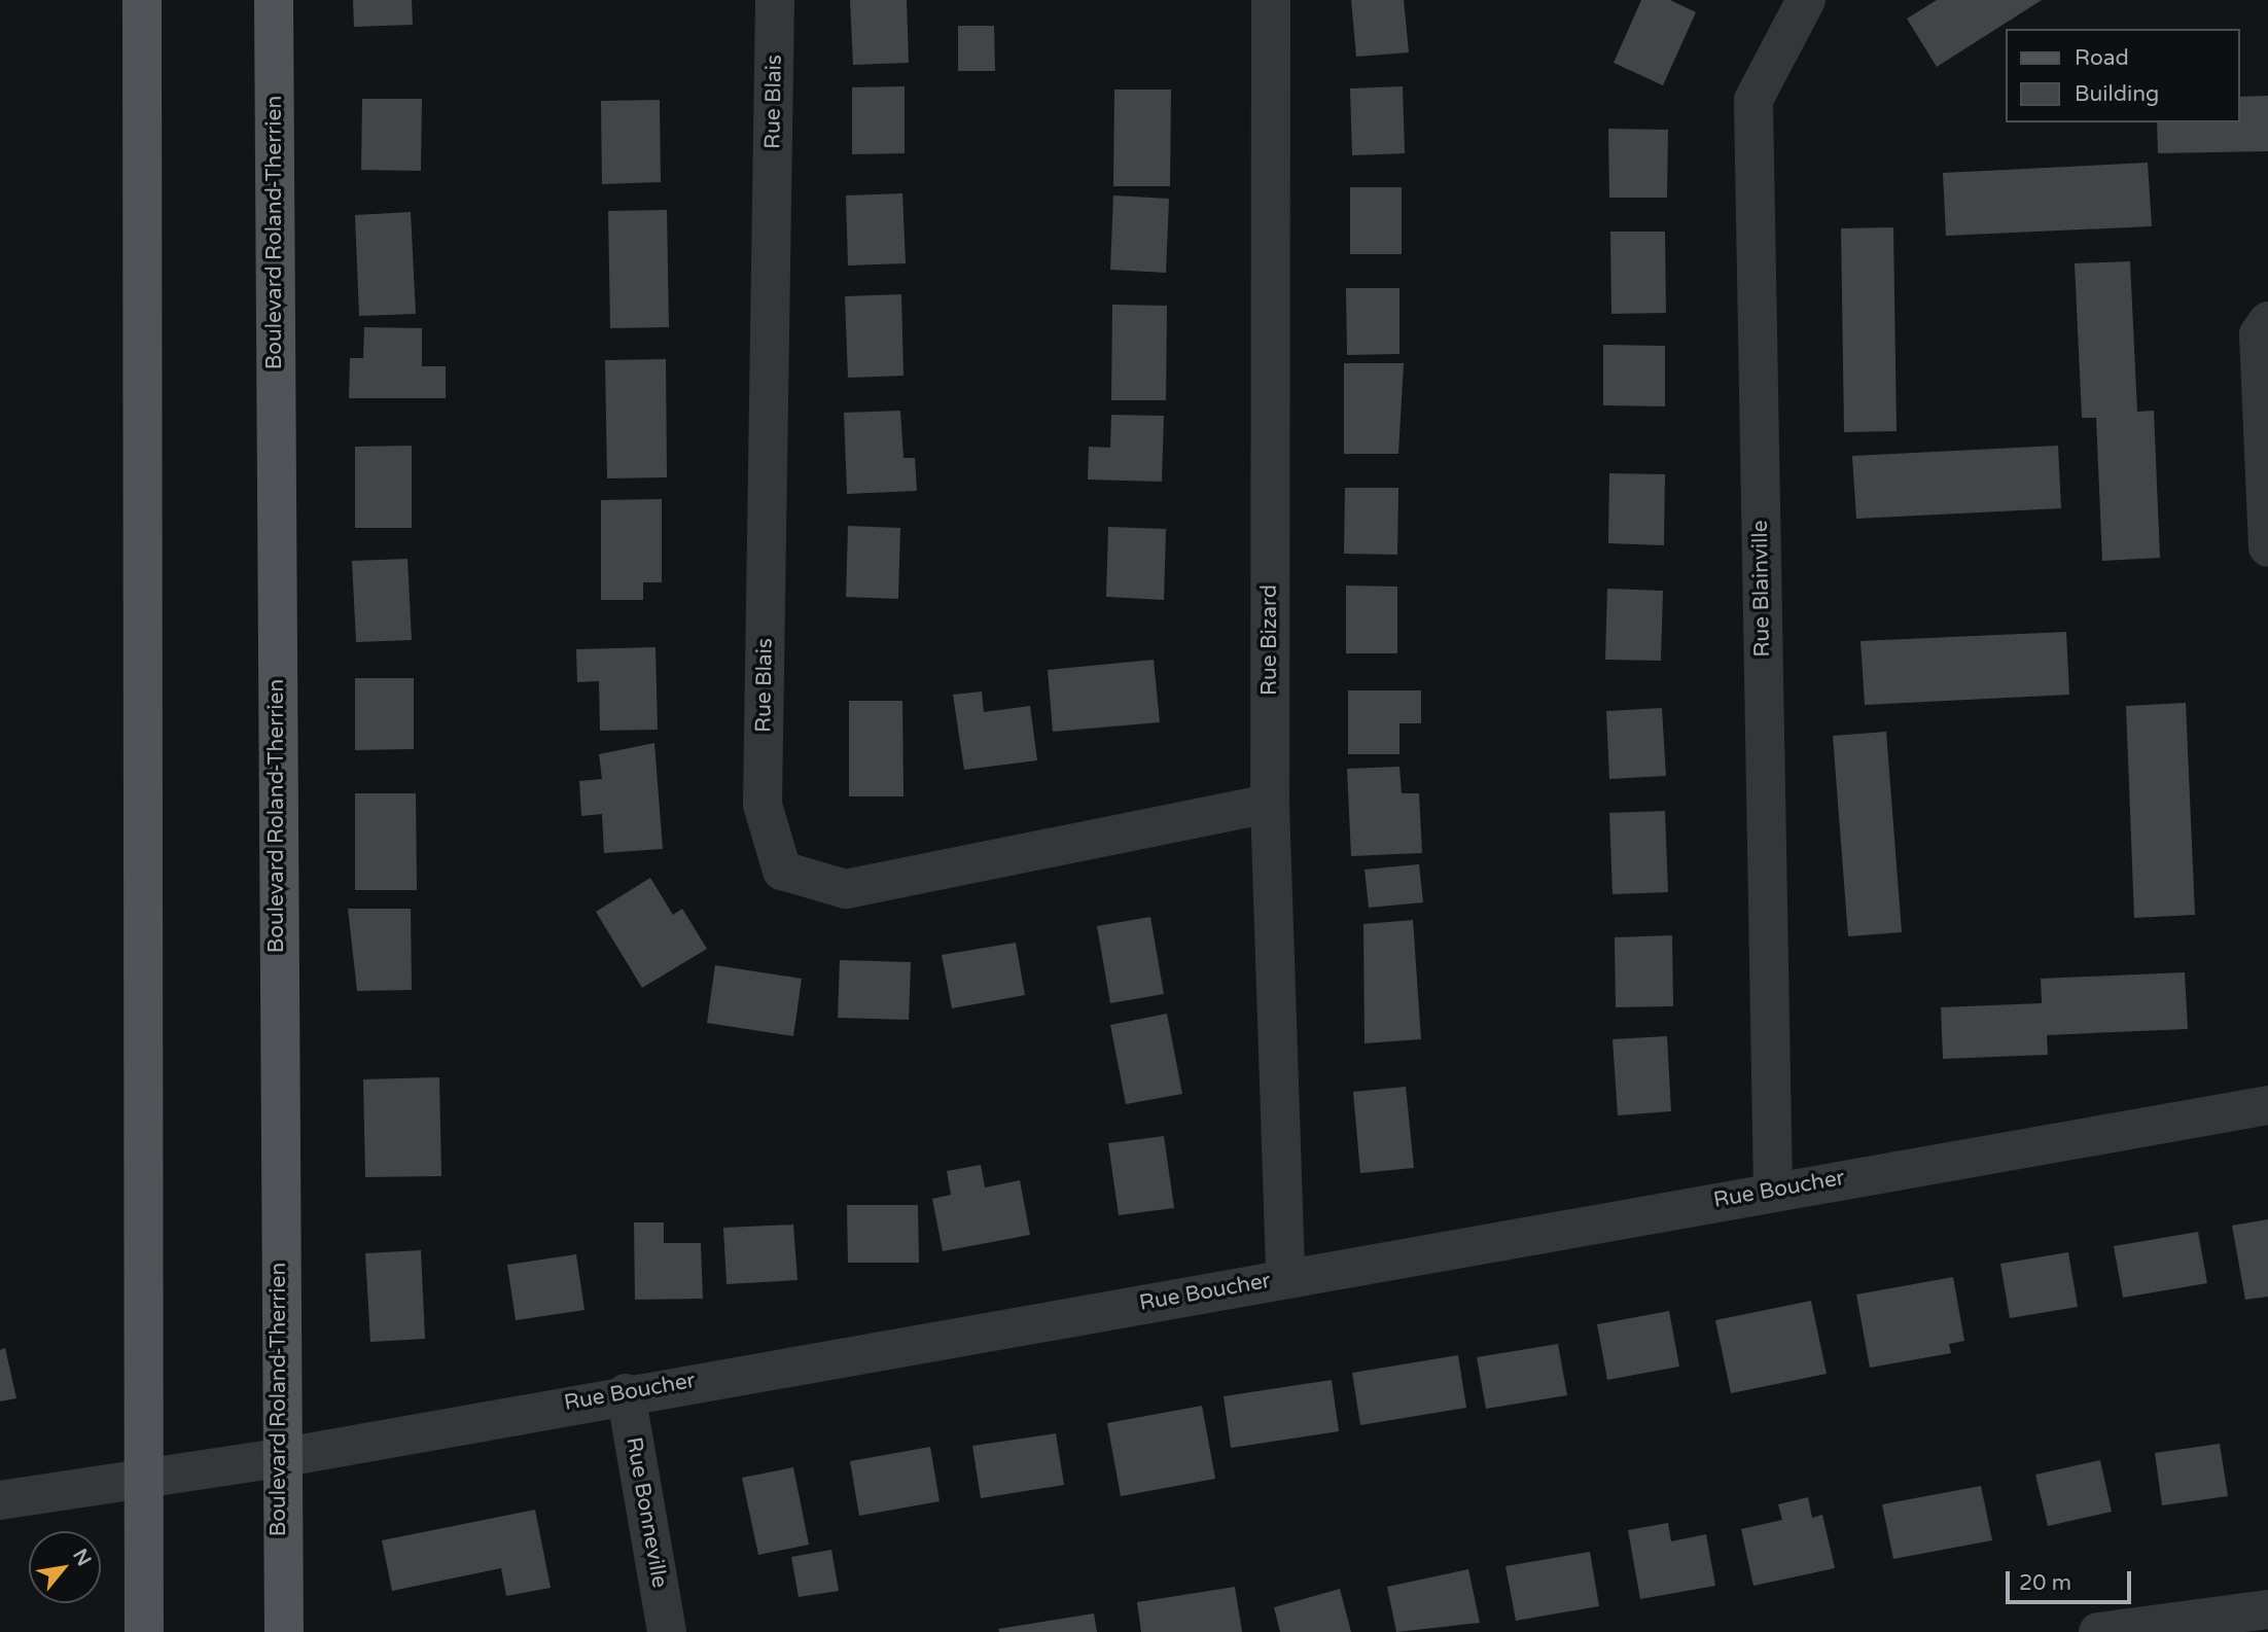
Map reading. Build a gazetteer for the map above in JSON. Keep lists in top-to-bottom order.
{
  "streets": {
    "main road": ["Boulevard Roland-Therrien"],
    "street": [
      "Rue Blais",
      "Rue Blainville",
      "Rue Bizard",
      "Rue Boucher",
      "Rue Bonneville"
    ]
  },
  "crossings": [
    ["Rue Blais", "Rue Bizard"],
    ["Boulevard Roland-Therrien", "Rue Boucher"],
    ["Rue Blainville", "Rue Boucher"],
    ["Rue Bizard", "Rue Boucher"],
    ["Rue Boucher", "Rue Bonneville"]
  ],
  "legend": ["Road", "Building"],
  "scale_bar": "20 m",
  "north": "top right"
}
